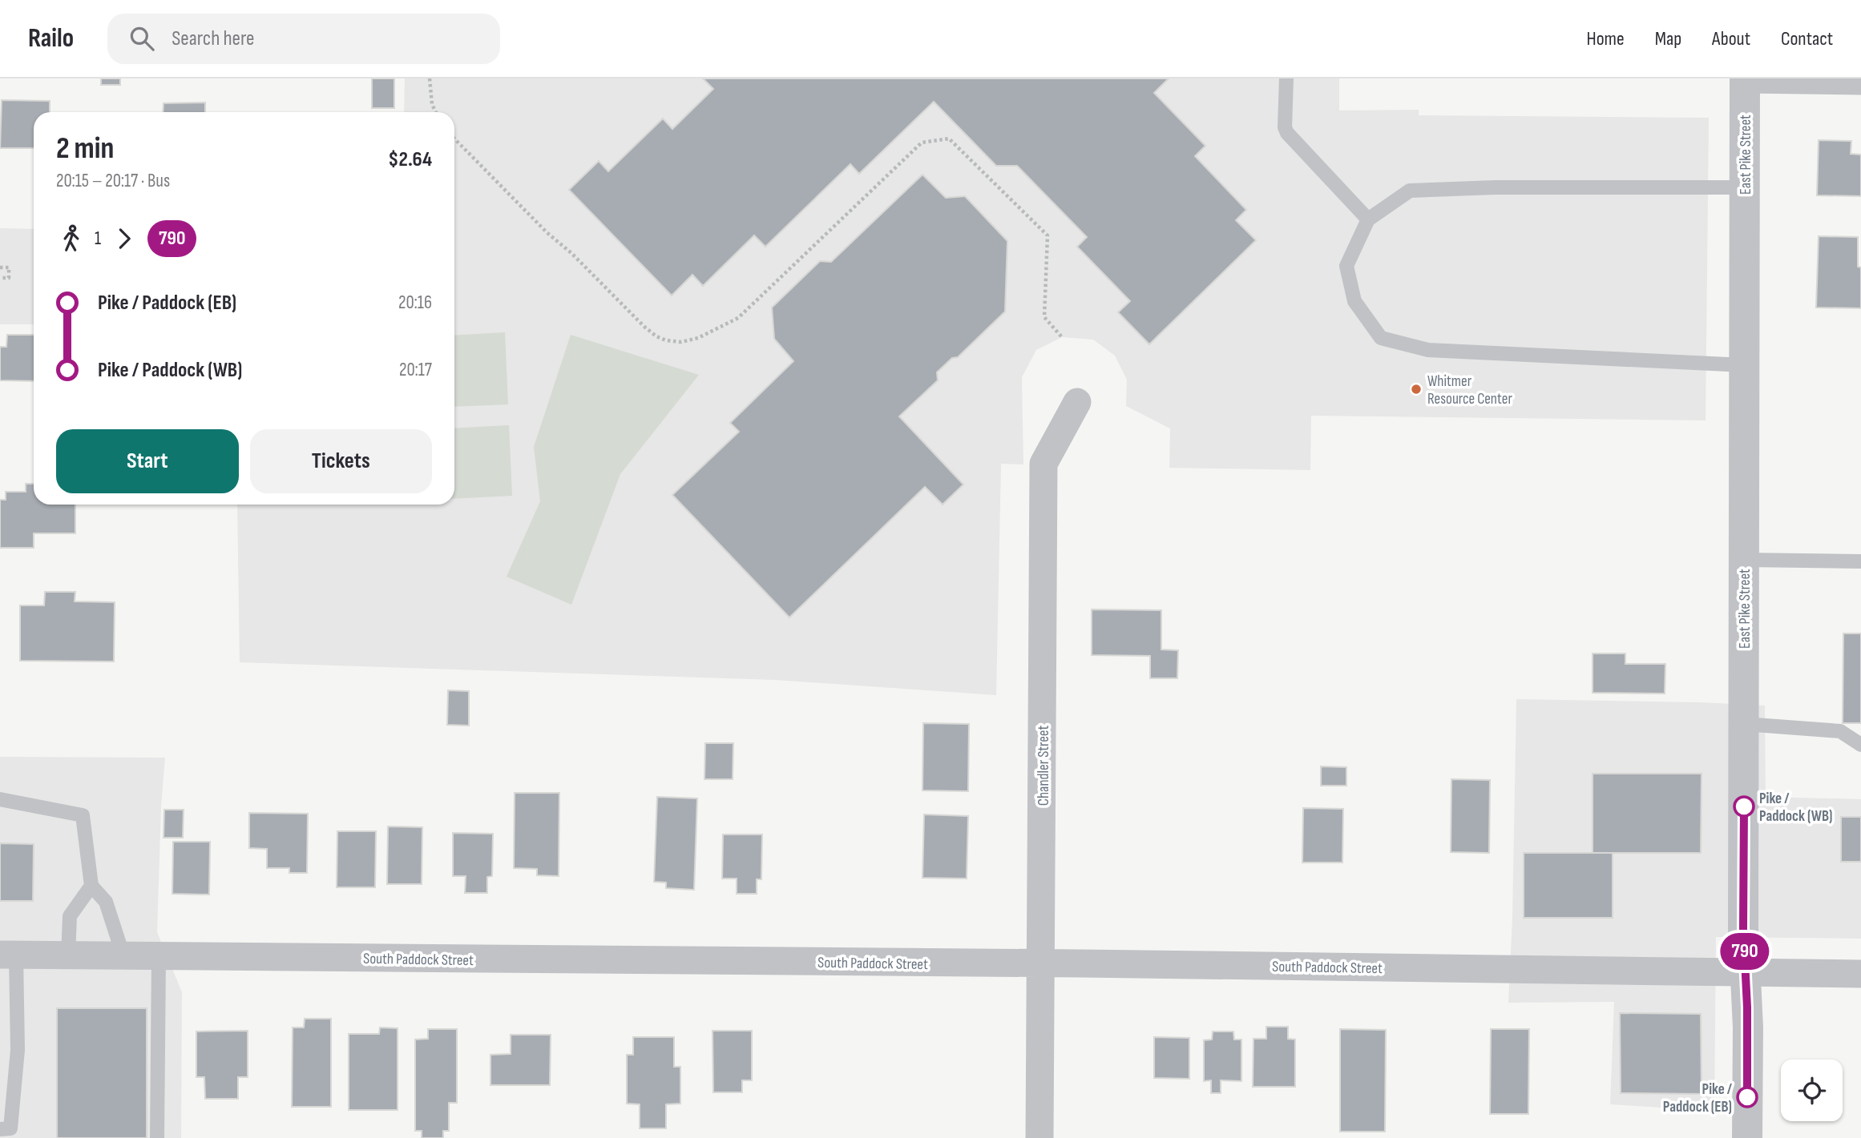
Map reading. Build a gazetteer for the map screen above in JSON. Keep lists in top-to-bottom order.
{
  "streets": {
    "street": ["East Pike Street", "Chandler Street", "South Paddock Street"]
  },
  "crossings": [
    ["East Pike Street", "South Paddock Street"],
    ["Chandler Street", "South Paddock Street"]
  ],
  "places": ["Whitmer Resource Center", "Pike / Paddock (WB)", "Pike / Paddock (EB)"],
  "lines": ["bus line 790"],
  "page": {
    "header": "Railo",
    "search": "Search here",
    "nav": [
      "Home",
      "Map",
      "About",
      "Contact"
    ],
    "on_map": "790",
    "heading": ["2 min", "20:15 – 20:17 · Bus", "$2.64"],
    "legs": ["1", "790"],
    "list": [
      {
        "name": "Pike / Paddock (EB)",
        "value": "20:16"
      },
      {
        "name": "Pike / Paddock (WB)",
        "value": "20:17"
      }
    ],
    "buttons": ["Start", "Tickets"]
  }
}
